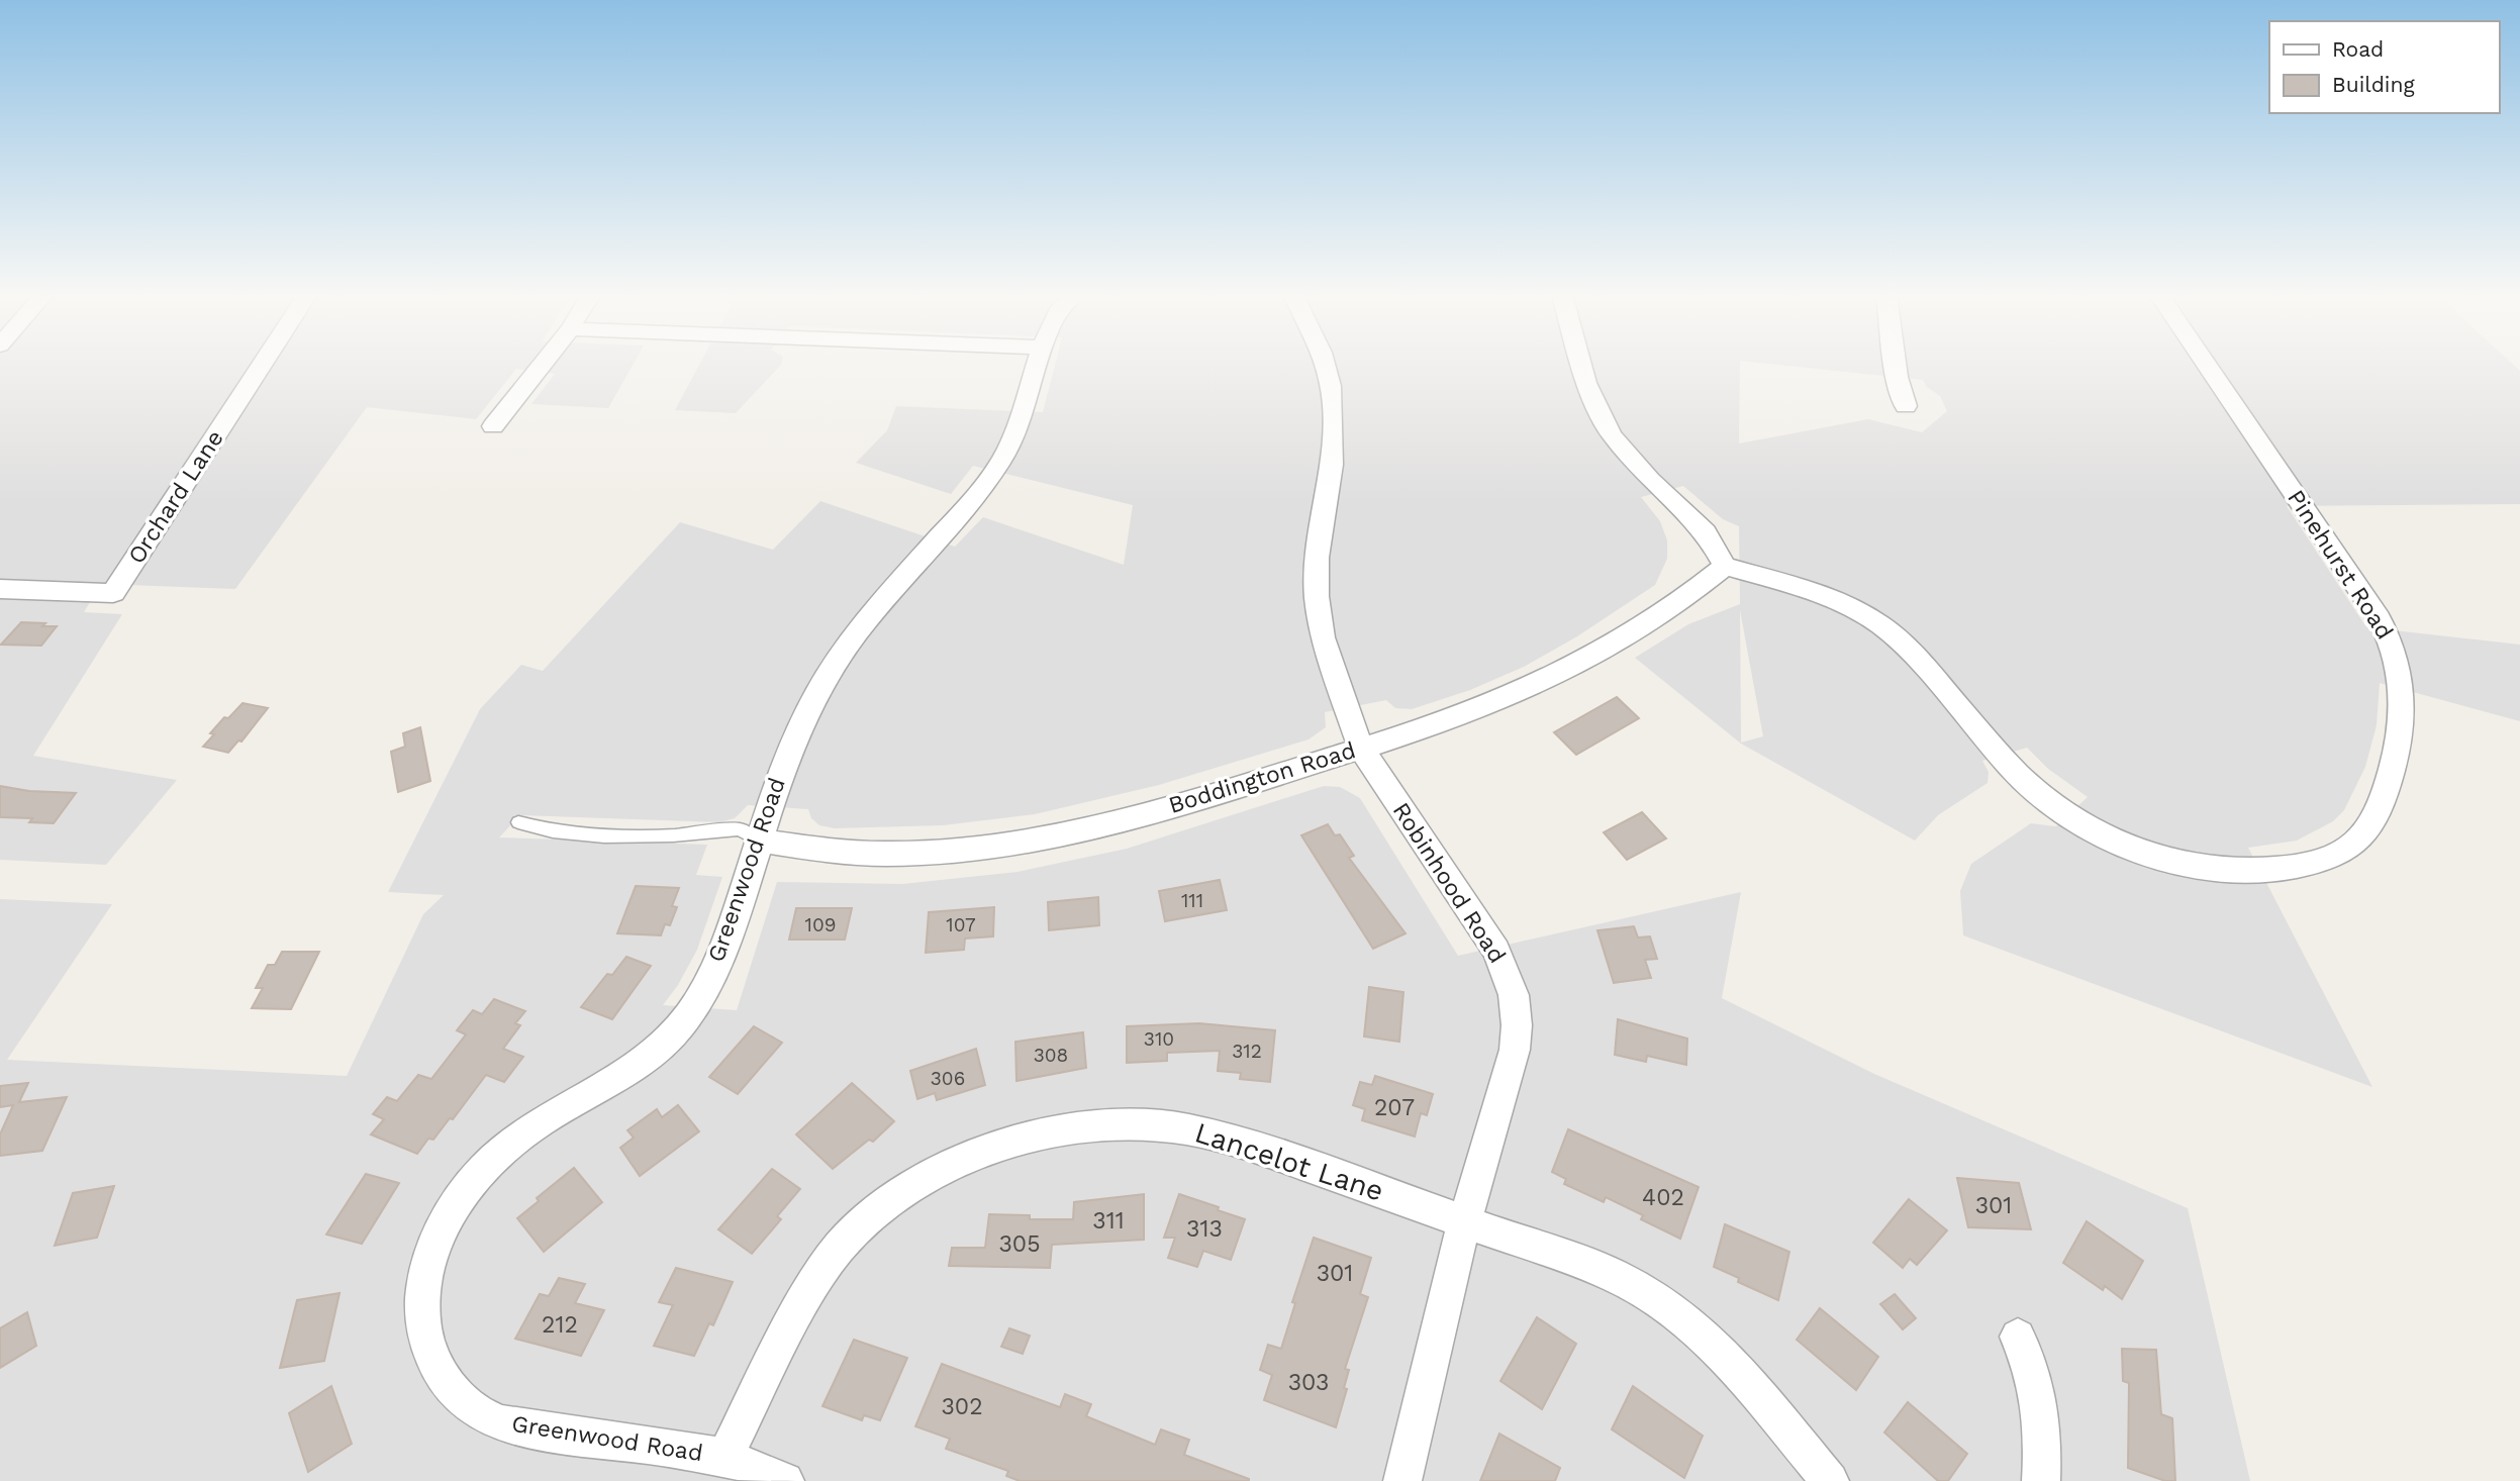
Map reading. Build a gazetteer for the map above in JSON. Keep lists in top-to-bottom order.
{
  "streets": {
    "street": [
      "Orchard Lane",
      "Pinehurst Road",
      "Boddington Road",
      "Greenwood Road",
      "Robinhood Road",
      "Lancelot Lane"
    ]
  },
  "crossings": [
    ["Pinehurst Road", "Boddington Road"],
    ["Boddington Road", "Greenwood Road"],
    ["Boddington Road", "Robinhood Road"],
    ["Greenwood Road", "Lancelot Lane"],
    ["Robinhood Road", "Lancelot Lane"]
  ],
  "house_numbers": [
    "111",
    "109",
    "107",
    "310",
    "312",
    "308",
    "306",
    "207",
    "402",
    "301",
    "311",
    "313",
    "305",
    "301",
    "212",
    "303",
    "302"
  ],
  "legend": ["Road", "Building"]
}
